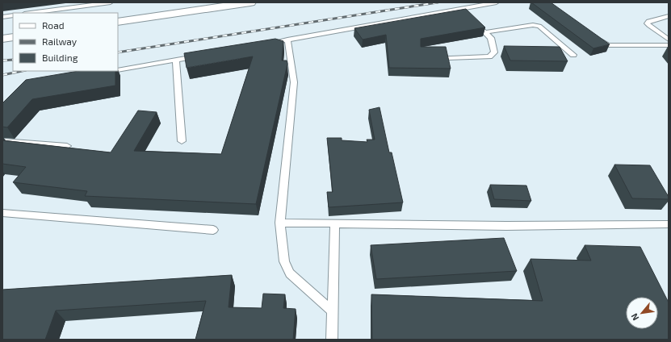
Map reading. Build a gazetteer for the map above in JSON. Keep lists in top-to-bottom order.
{
  "legend": ["Road", "Railway", "Building"],
  "north": "bottom left"
}
